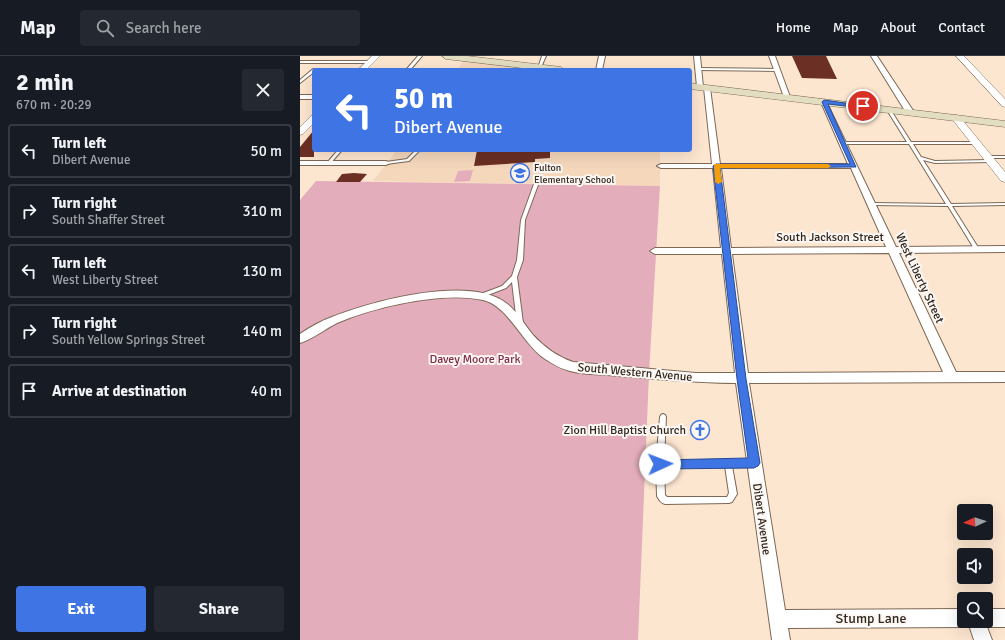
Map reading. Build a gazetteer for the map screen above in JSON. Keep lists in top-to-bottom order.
{
  "streets": {
    "street": [
      "South Jackson Street",
      "West Liberty Street",
      "South Western Avenue",
      "Dibert Avenue",
      "Stump Lane"
    ]
  },
  "crossings": [
    ["South Jackson Street", "West Liberty Street"],
    ["South Jackson Street", "Dibert Avenue"],
    ["West Liberty Street", "South Western Avenue"],
    ["South Western Avenue", "Dibert Avenue"],
    ["Dibert Avenue", "Stump Lane"]
  ],
  "parks": ["Davey Moore Park"],
  "places": {
    "school or university": ["Fulton Elementary School"],
    "church": ["Zion Hill Baptist Church"]
  },
  "north": "left",
  "page": {
    "header": "Map",
    "search": "Search here",
    "nav": [
      "Home",
      "Map",
      "About",
      "Contact"
    ],
    "heading": ["2 min", "670 m · 20:29"],
    "turn": ["50 m", "Dibert Avenue"],
    "list": [
      {
        "name": "Turn left",
        "note": "Dibert Avenue",
        "value": "50 m"
      },
      {
        "name": "Turn right",
        "note": "South Shaffer Street",
        "value": "310 m"
      },
      {
        "name": "Turn left",
        "note": "West Liberty Street",
        "value": "130 m"
      },
      {
        "name": "Turn right",
        "note": "South Yellow Springs Street",
        "value": "140 m"
      },
      {
        "name": "Arrive at destination",
        "value": "40 m"
      }
    ],
    "buttons": ["Exit", "Share"]
  }
}
